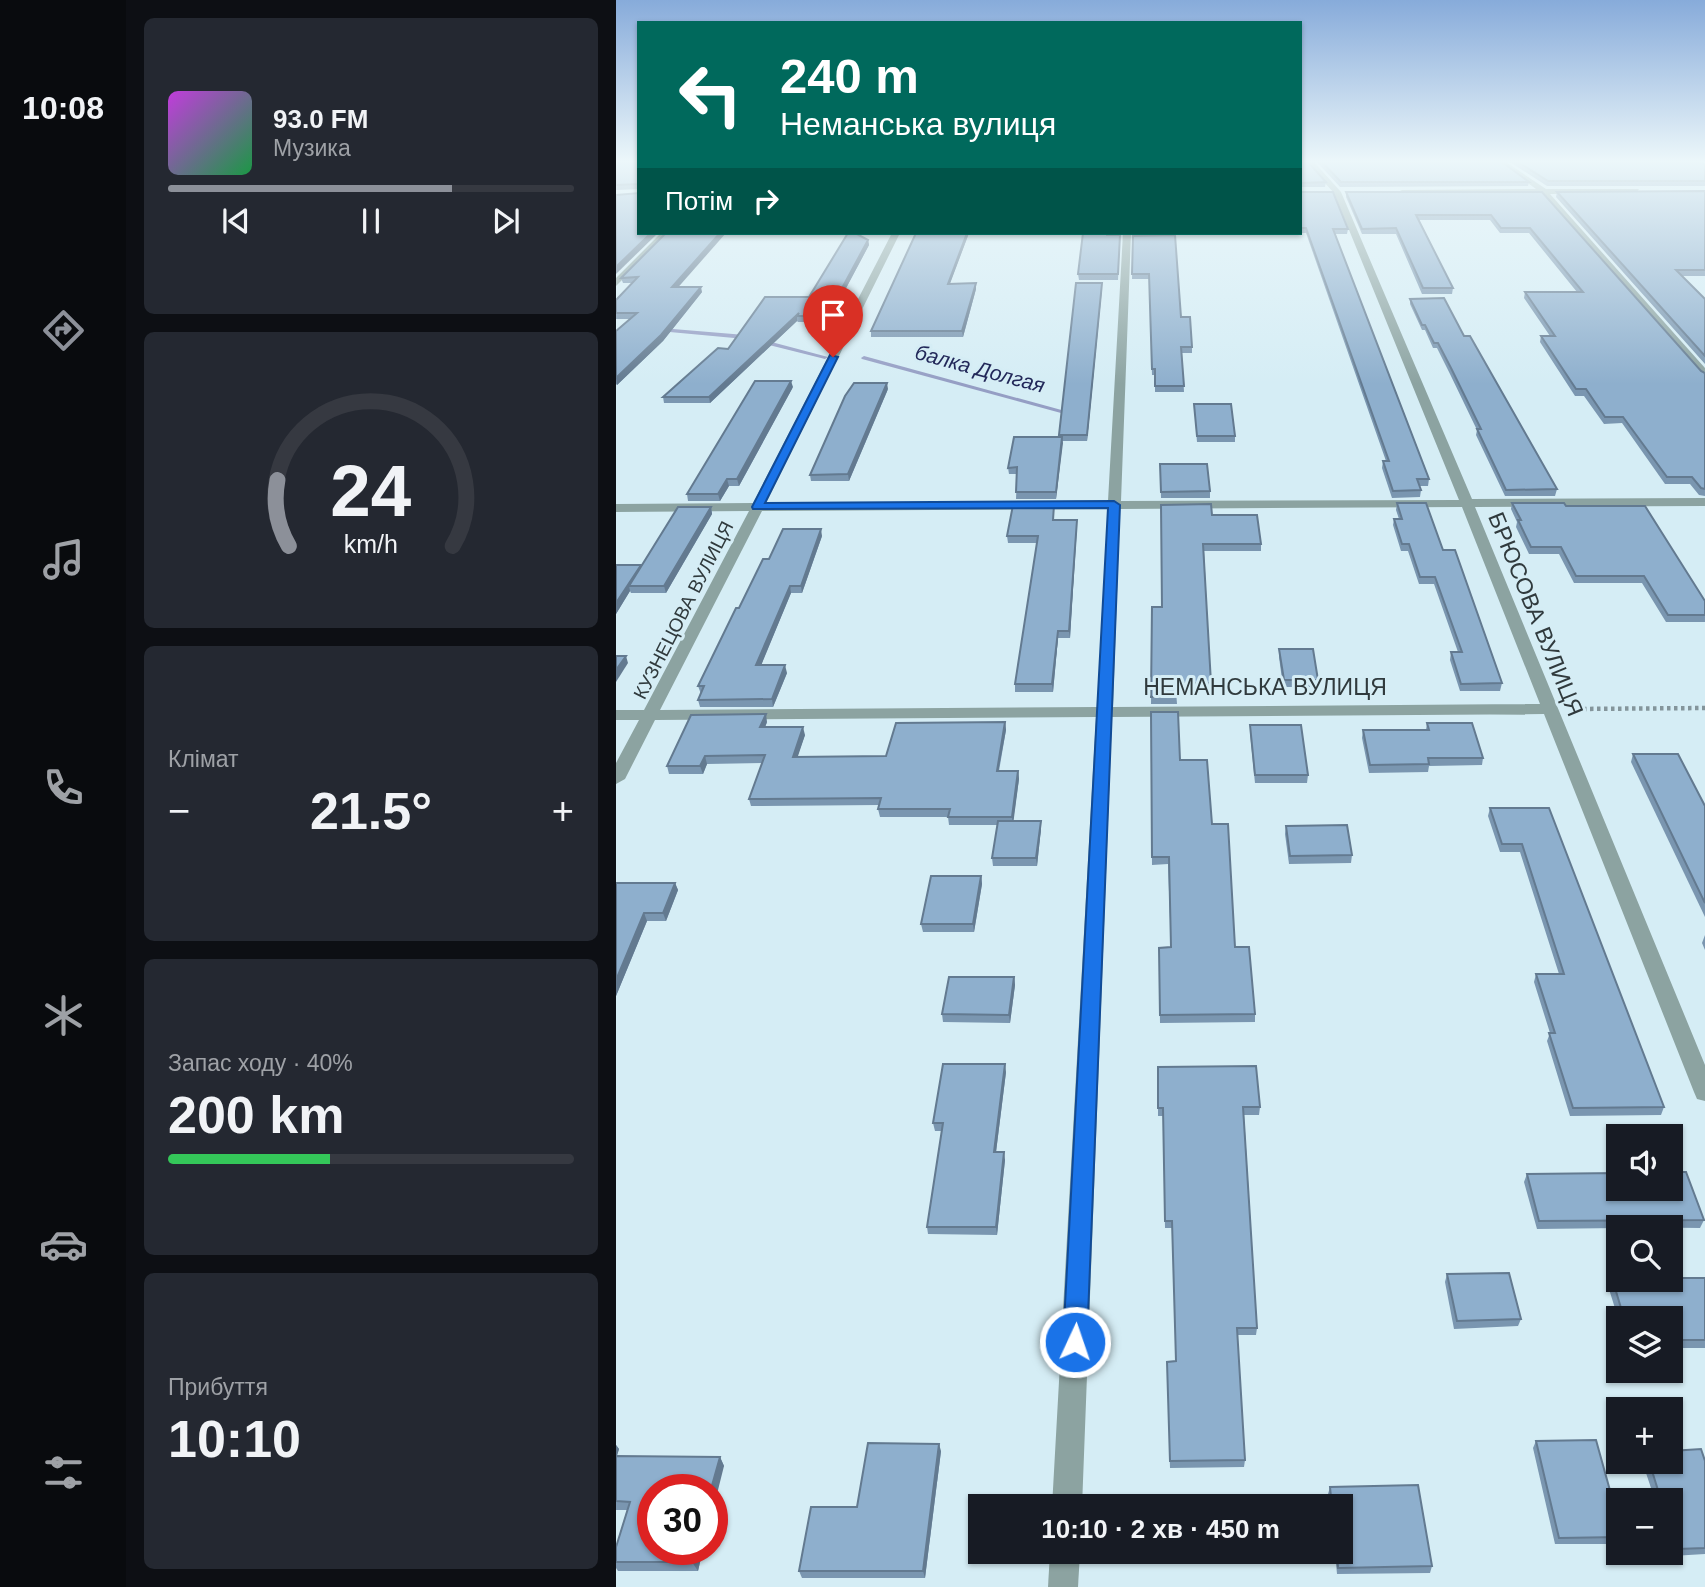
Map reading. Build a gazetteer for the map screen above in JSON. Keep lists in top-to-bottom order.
{
  "streets": {
    "street": ["КУЗНЕЦОВА ВУЛИЦЯ", "БРЮСОВА ВУЛИЦЯ", "НЕМАНСЬКА ВУЛИЦЯ"]
  },
  "crossings": [
    ["КУЗНЕЦОВА ВУЛИЦЯ", "НЕМАНСЬКА ВУЛИЦЯ"],
    ["БРЮСОВА ВУЛИЦЯ", "НЕМАНСЬКА ВУЛИЦЯ"]
  ],
  "water": ["балка Долгая"],
  "page": {
    "tabs": "10:08",
    "turn": ["240 m", "Неманська вулиця"],
    "song": ["93.0 FM", "Музика"],
    "then": "Потім",
    "tile": [
      "Клімат",
      ["Запас ходу · 40%", "200 km"],
      ["Прибуття", "10:10"]
    ],
    "heat": ["−", "21.5°", "+"],
    "map_buttons": ["+", "−"],
    "limit": "30",
    "trip": "10:10 · 2 хв · 450 m",
    "gauge": ["24", "km/h"]
  }
}
